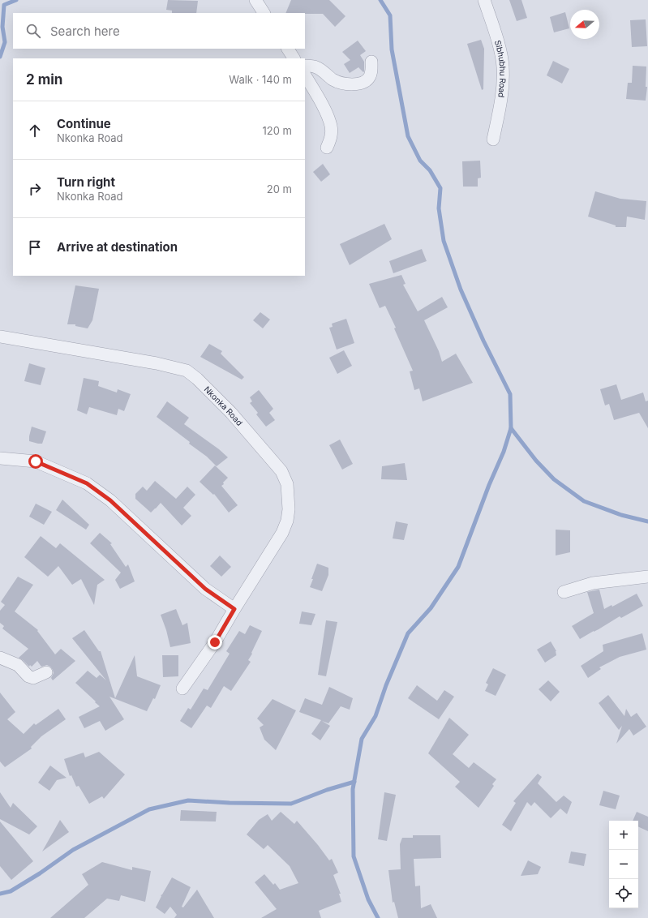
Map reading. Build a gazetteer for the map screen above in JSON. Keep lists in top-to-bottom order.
{
  "streets": {
    "street": ["Sibhubhu Road", "Nkonka Road"]
  },
  "north": "left",
  "page": {
    "search": "Search here",
    "heading": ["2 min", "Walk · 140 m"],
    "list": [
      ["Continue", "Nkonka Road", "120 m"],
      ["Turn right", "Nkonka Road", "20 m"],
      "Arrive at destination"
    ],
    "map_buttons": ["+", "−"]
  }
}
